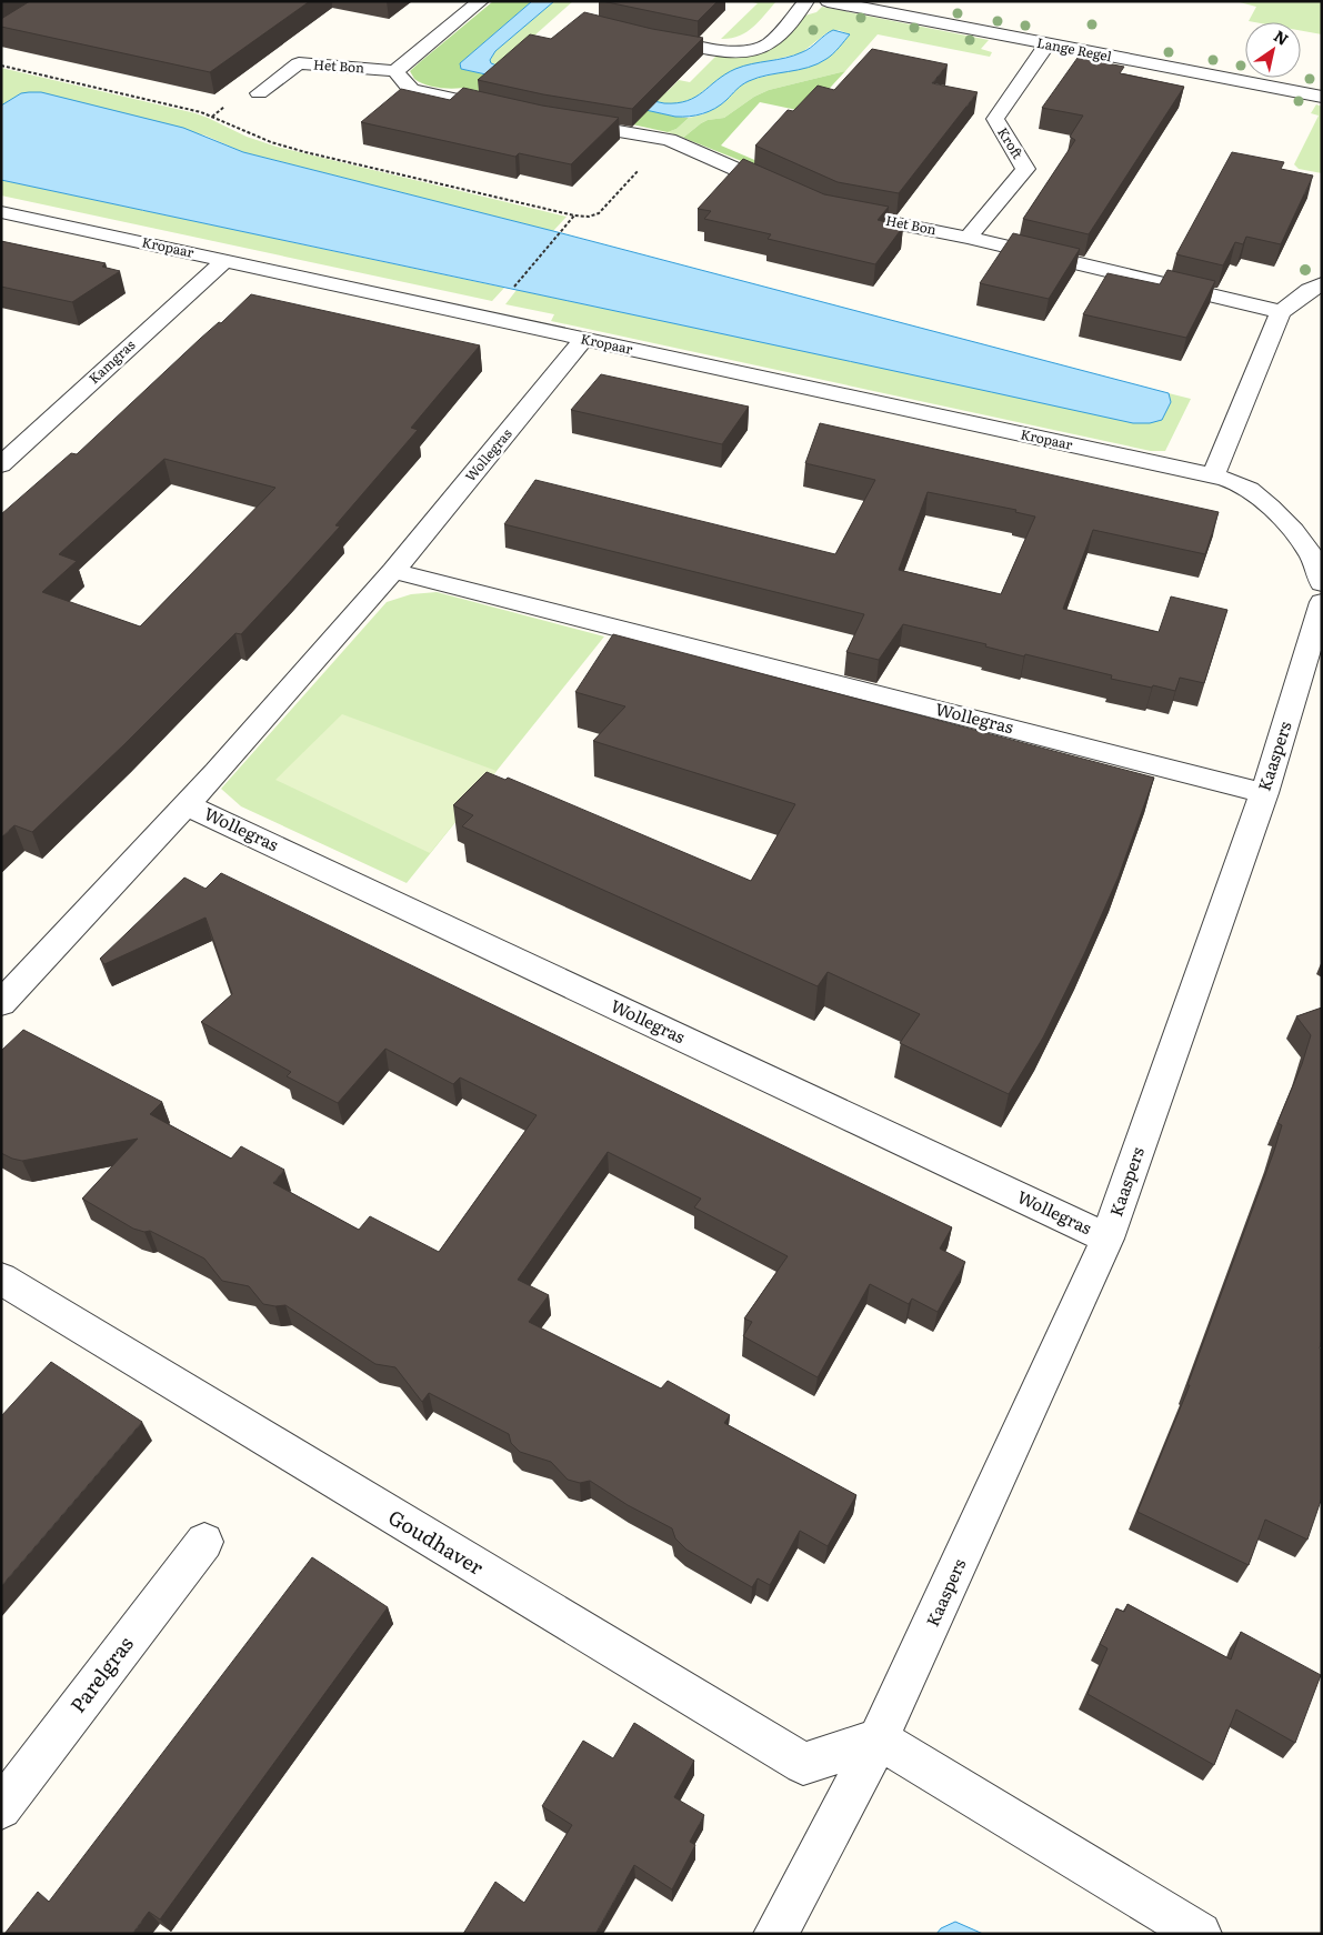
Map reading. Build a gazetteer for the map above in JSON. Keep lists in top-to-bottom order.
{
  "streets": {
    "street": [
      "Lange Regel",
      "Het Bon",
      "Kroft",
      "Kropaar",
      "Kamgras",
      "Wollegras",
      "Kaaspers",
      "Goudhaver",
      "Parelgras"
    ]
  },
  "crossings": [
    ["Lange Regel", "Kroft"],
    ["Het Bon", "Kroft"],
    ["Kropaar", "Kamgras"],
    ["Kropaar", "Wollegras"],
    ["Wollegras", "Kaaspers"],
    ["Kaaspers", "Goudhaver"]
  ],
  "north": "top right"
}
